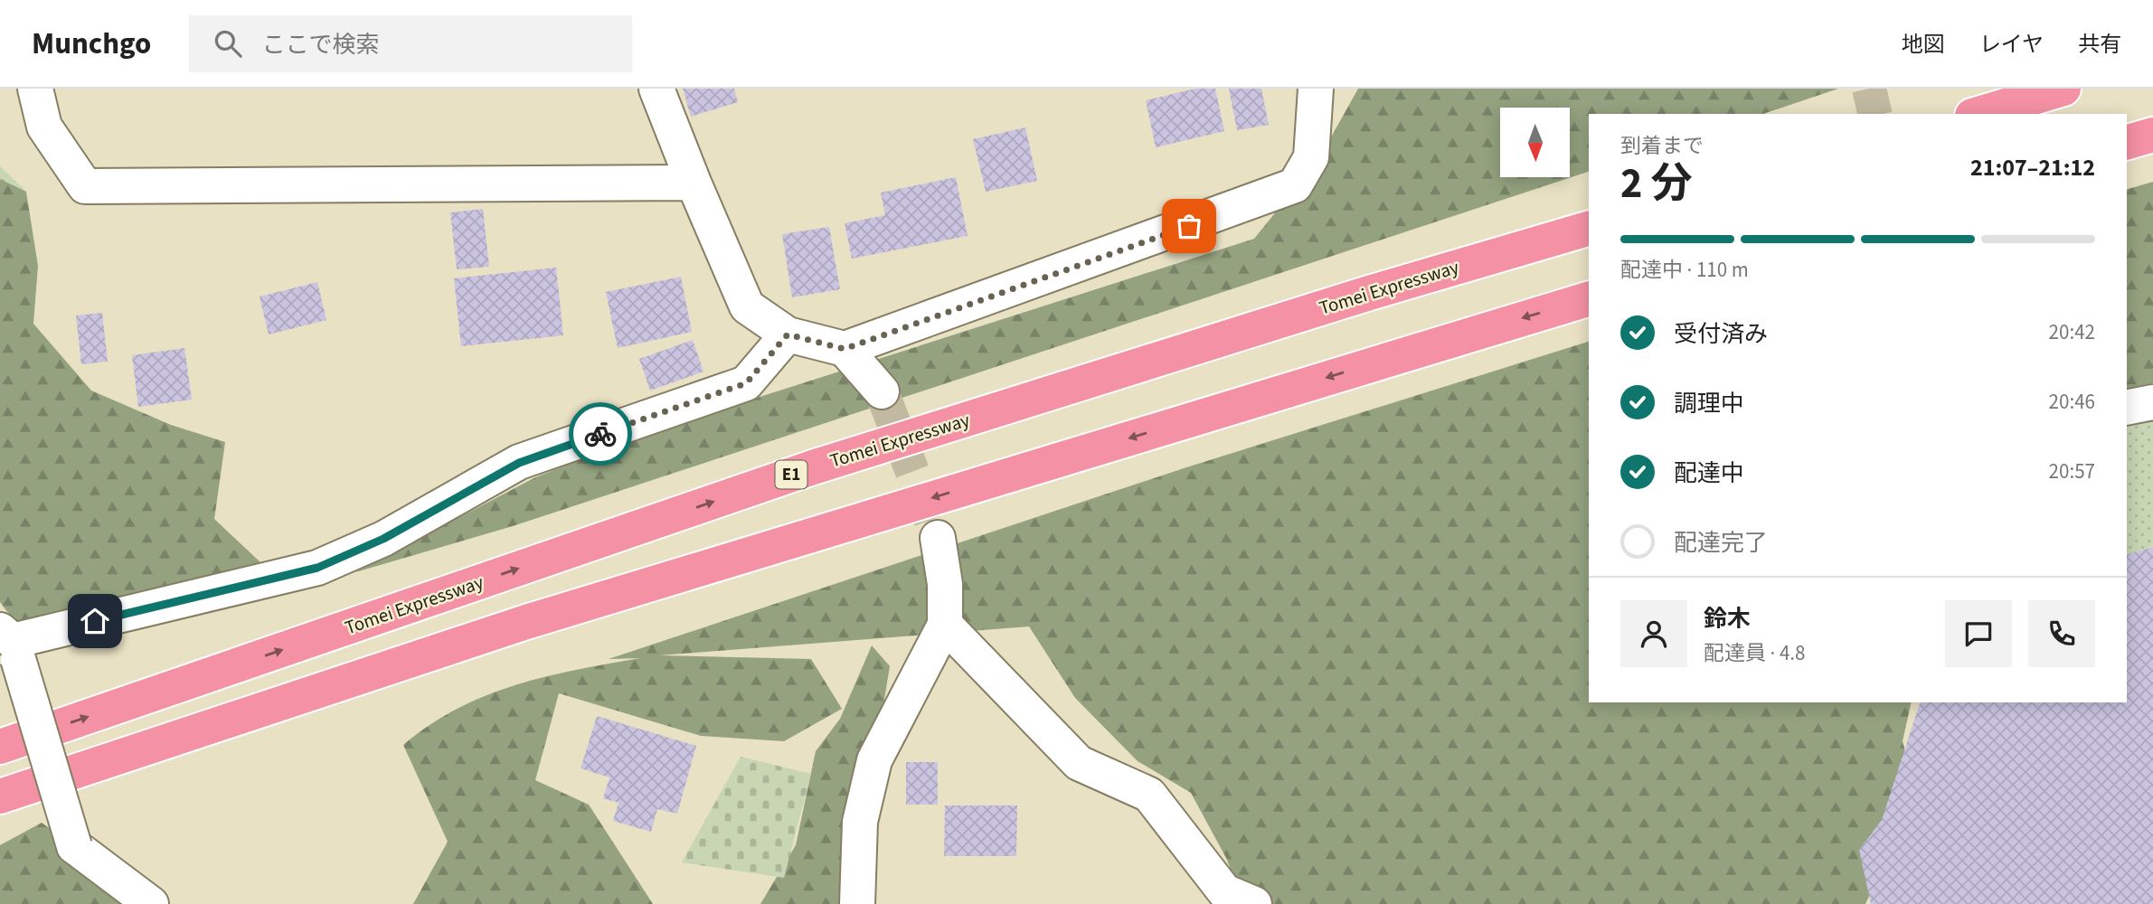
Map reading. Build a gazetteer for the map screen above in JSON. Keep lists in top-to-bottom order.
{
  "streets": {
    "highway": ["Tomei Expressway", "E1"]
  },
  "north": "bottom",
  "page": {
    "header": "Munchgo",
    "search": "ここで検索",
    "nav": ["地図", "レイヤ", "共有"],
    "heading": ["2 分", "到着まで", "21:07–21:12"],
    "panel": ["鈴木", "配達員 · 4.8"],
    "bar": "配達中 · 110 m",
    "list": [
      ["受付済み", "20:42"],
      ["調理中", "20:46"],
      ["配達中", "20:57"],
      "配達完了"
    ]
  }
}
